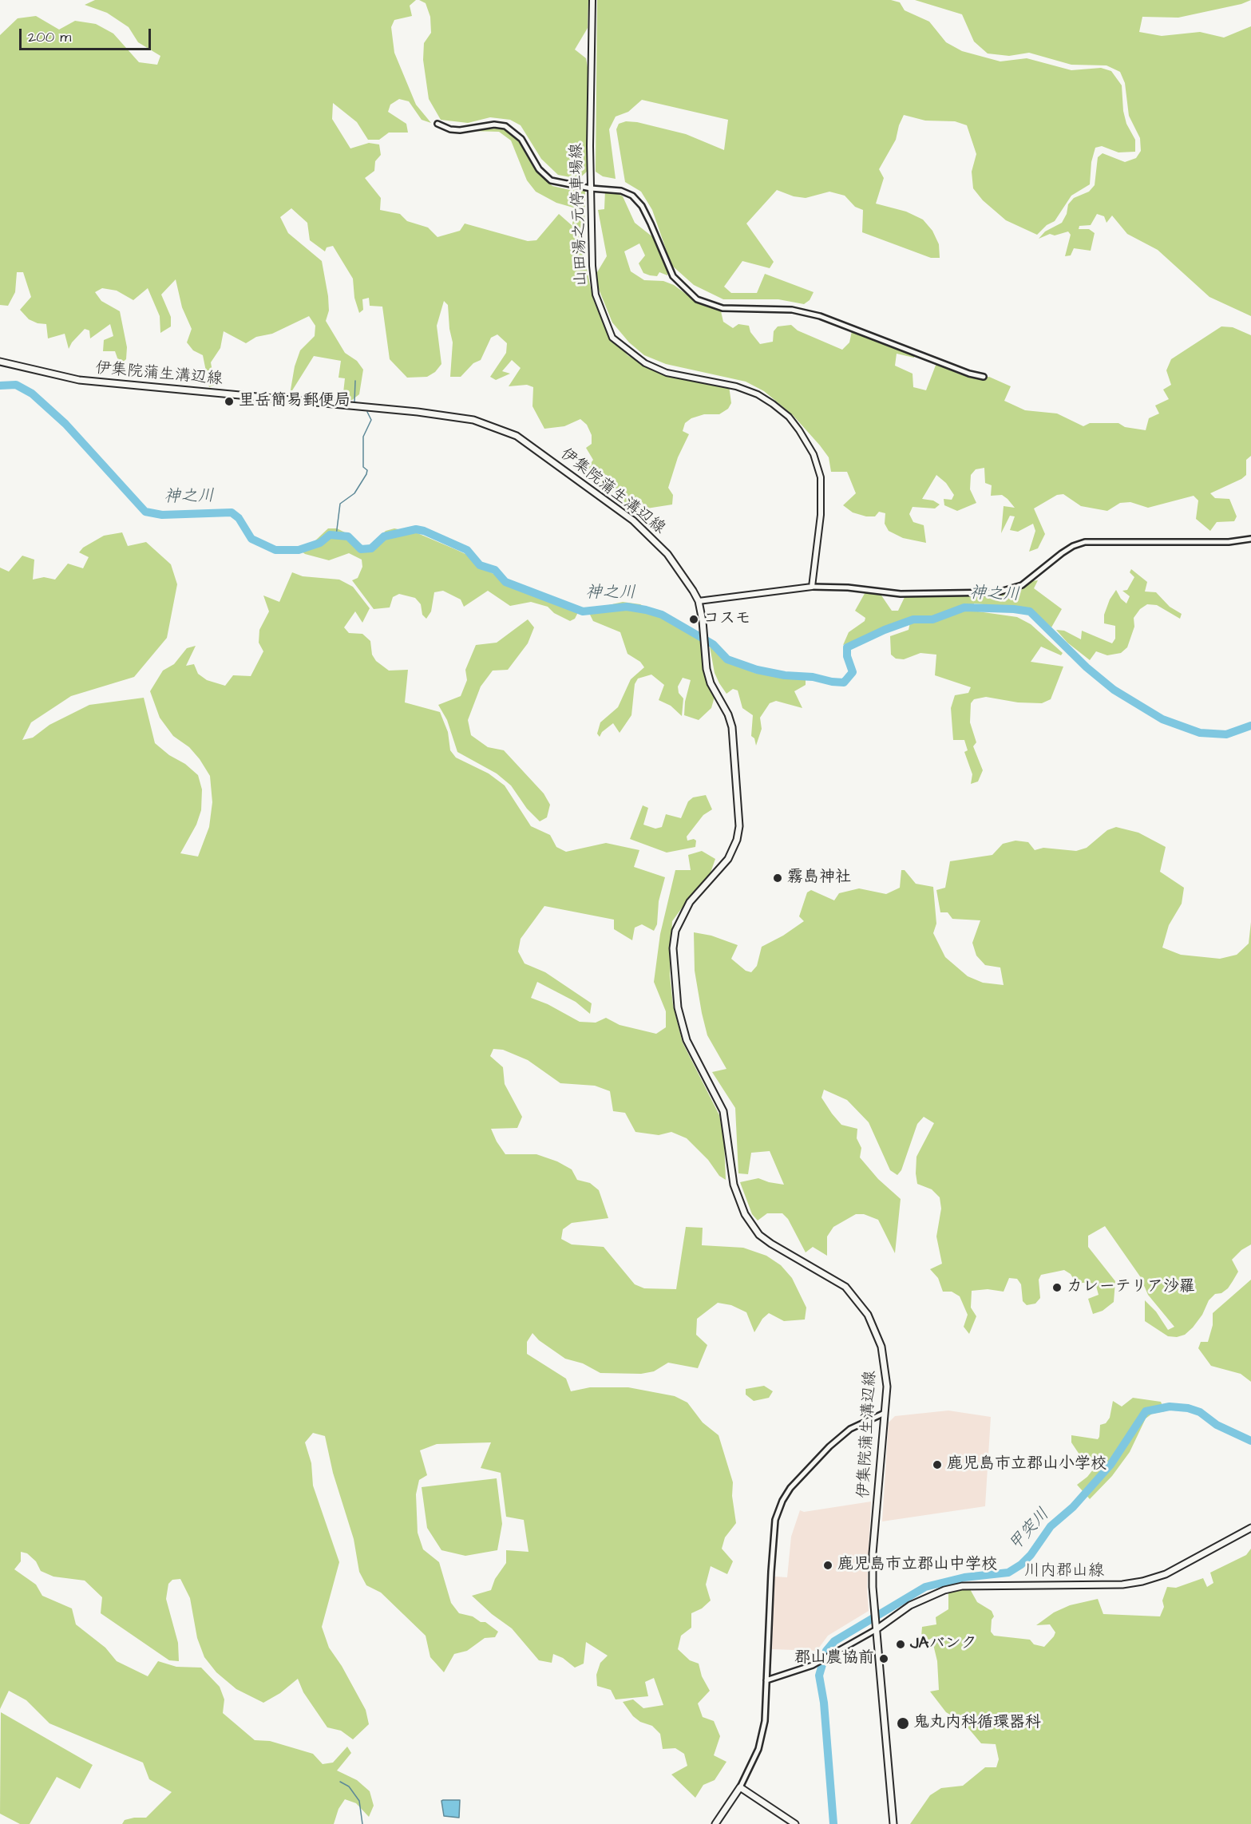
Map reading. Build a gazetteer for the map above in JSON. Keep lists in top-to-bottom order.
{
  "streets": {
    "main road": ["山田湯之元停車場線", "伊集院蒲生溝辺線", "川内郡山線"]
  },
  "crossings": [
    ["伊集院蒲生溝辺線", "川内郡山線"]
  ],
  "water": ["神之川", "甲突川"],
  "places": [
    "里岳簡易郵便局",
    "コスモ",
    "霧島神社",
    "カレーテリア沙羅",
    "鹿児島市立郡山小学校",
    "鹿児島市立郡山中学校",
    "JAバンク",
    "郡山農協前",
    "鬼丸内科循環器科"
  ],
  "scale_bar": "200 m"
}
